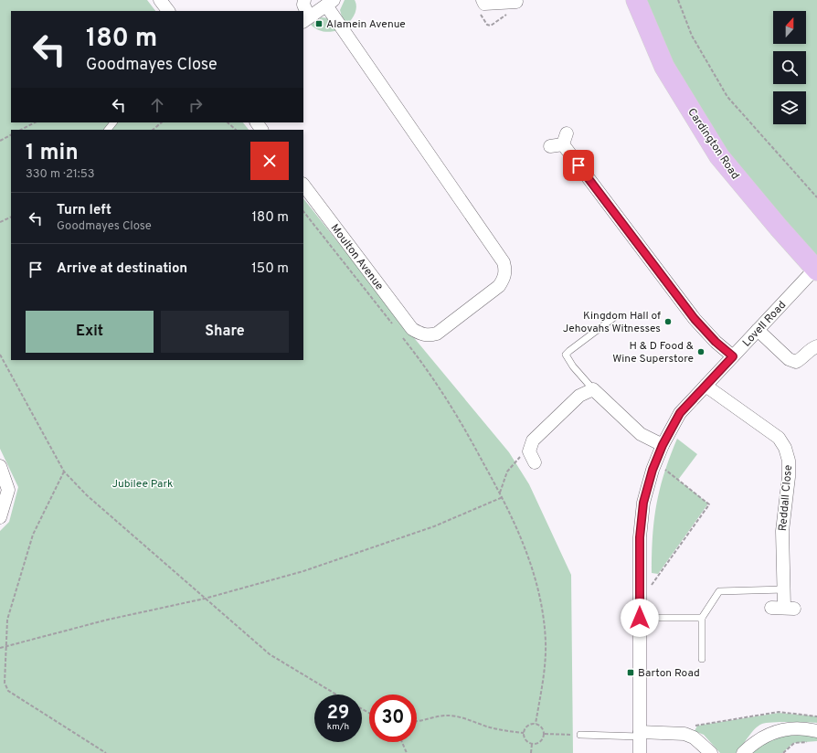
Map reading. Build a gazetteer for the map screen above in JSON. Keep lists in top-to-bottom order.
{
  "streets": {
    "main road": ["Cardington Road"],
    "street": ["Moulton Avenue", "Lovell Road", "Reddall Close"]
  },
  "crossings": [
    ["Cardington Road", "Lovell Road"],
    ["Lovell Road", "Reddall Close"]
  ],
  "parks": ["Jubilee Park"],
  "places": {
    "transit": ["Alamein Avenue", "Barton Road"],
    "other": ["Kingdom Hall of Jehovahs Witnesses", "H & D Food & Wine Superstore"]
  },
  "north": "top",
  "page": {
    "turn": ["180 m", "Goodmayes Close"],
    "heading": ["1 min", "330 m · 21:53"],
    "list": [
      {
        "name": "Turn left",
        "note": "Goodmayes Close",
        "value": "180 m"
      },
      {
        "name": "Arrive at destination",
        "value": "150 m"
      }
    ],
    "buttons": ["Exit", "Share"],
    "speed": "29 km/h",
    "limit": "30"
  }
}
